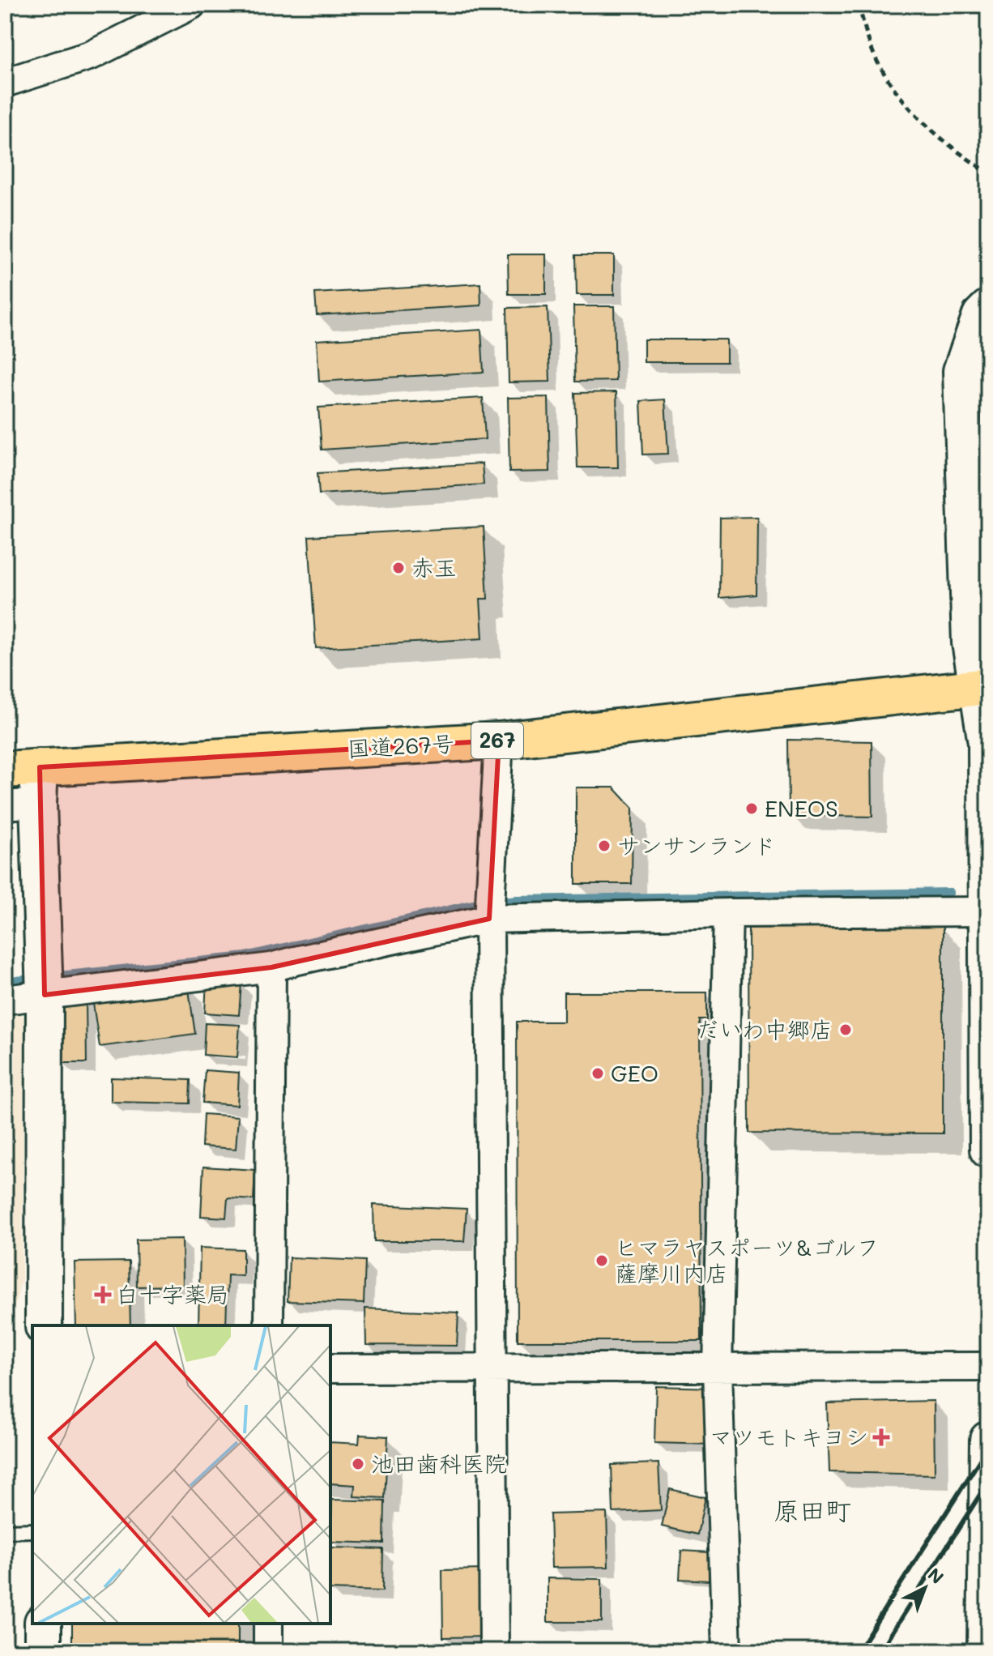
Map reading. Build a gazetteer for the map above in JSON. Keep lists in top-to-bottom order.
{
  "streets": {
    "highway": ["267", "国道267号"]
  },
  "districts": ["原田町"],
  "places": {
    "other": [
      "赤玉",
      "ENEOS",
      "サンサンランド",
      "だいわ中郷店",
      "GEO",
      "ヒマラヤスポーツ&ゴルフ 薩摩川内店",
      "池田歯科医院"
    ],
    "health": ["白十字薬局", "マツモトキヨシ"]
  },
  "north": "top right"
}
